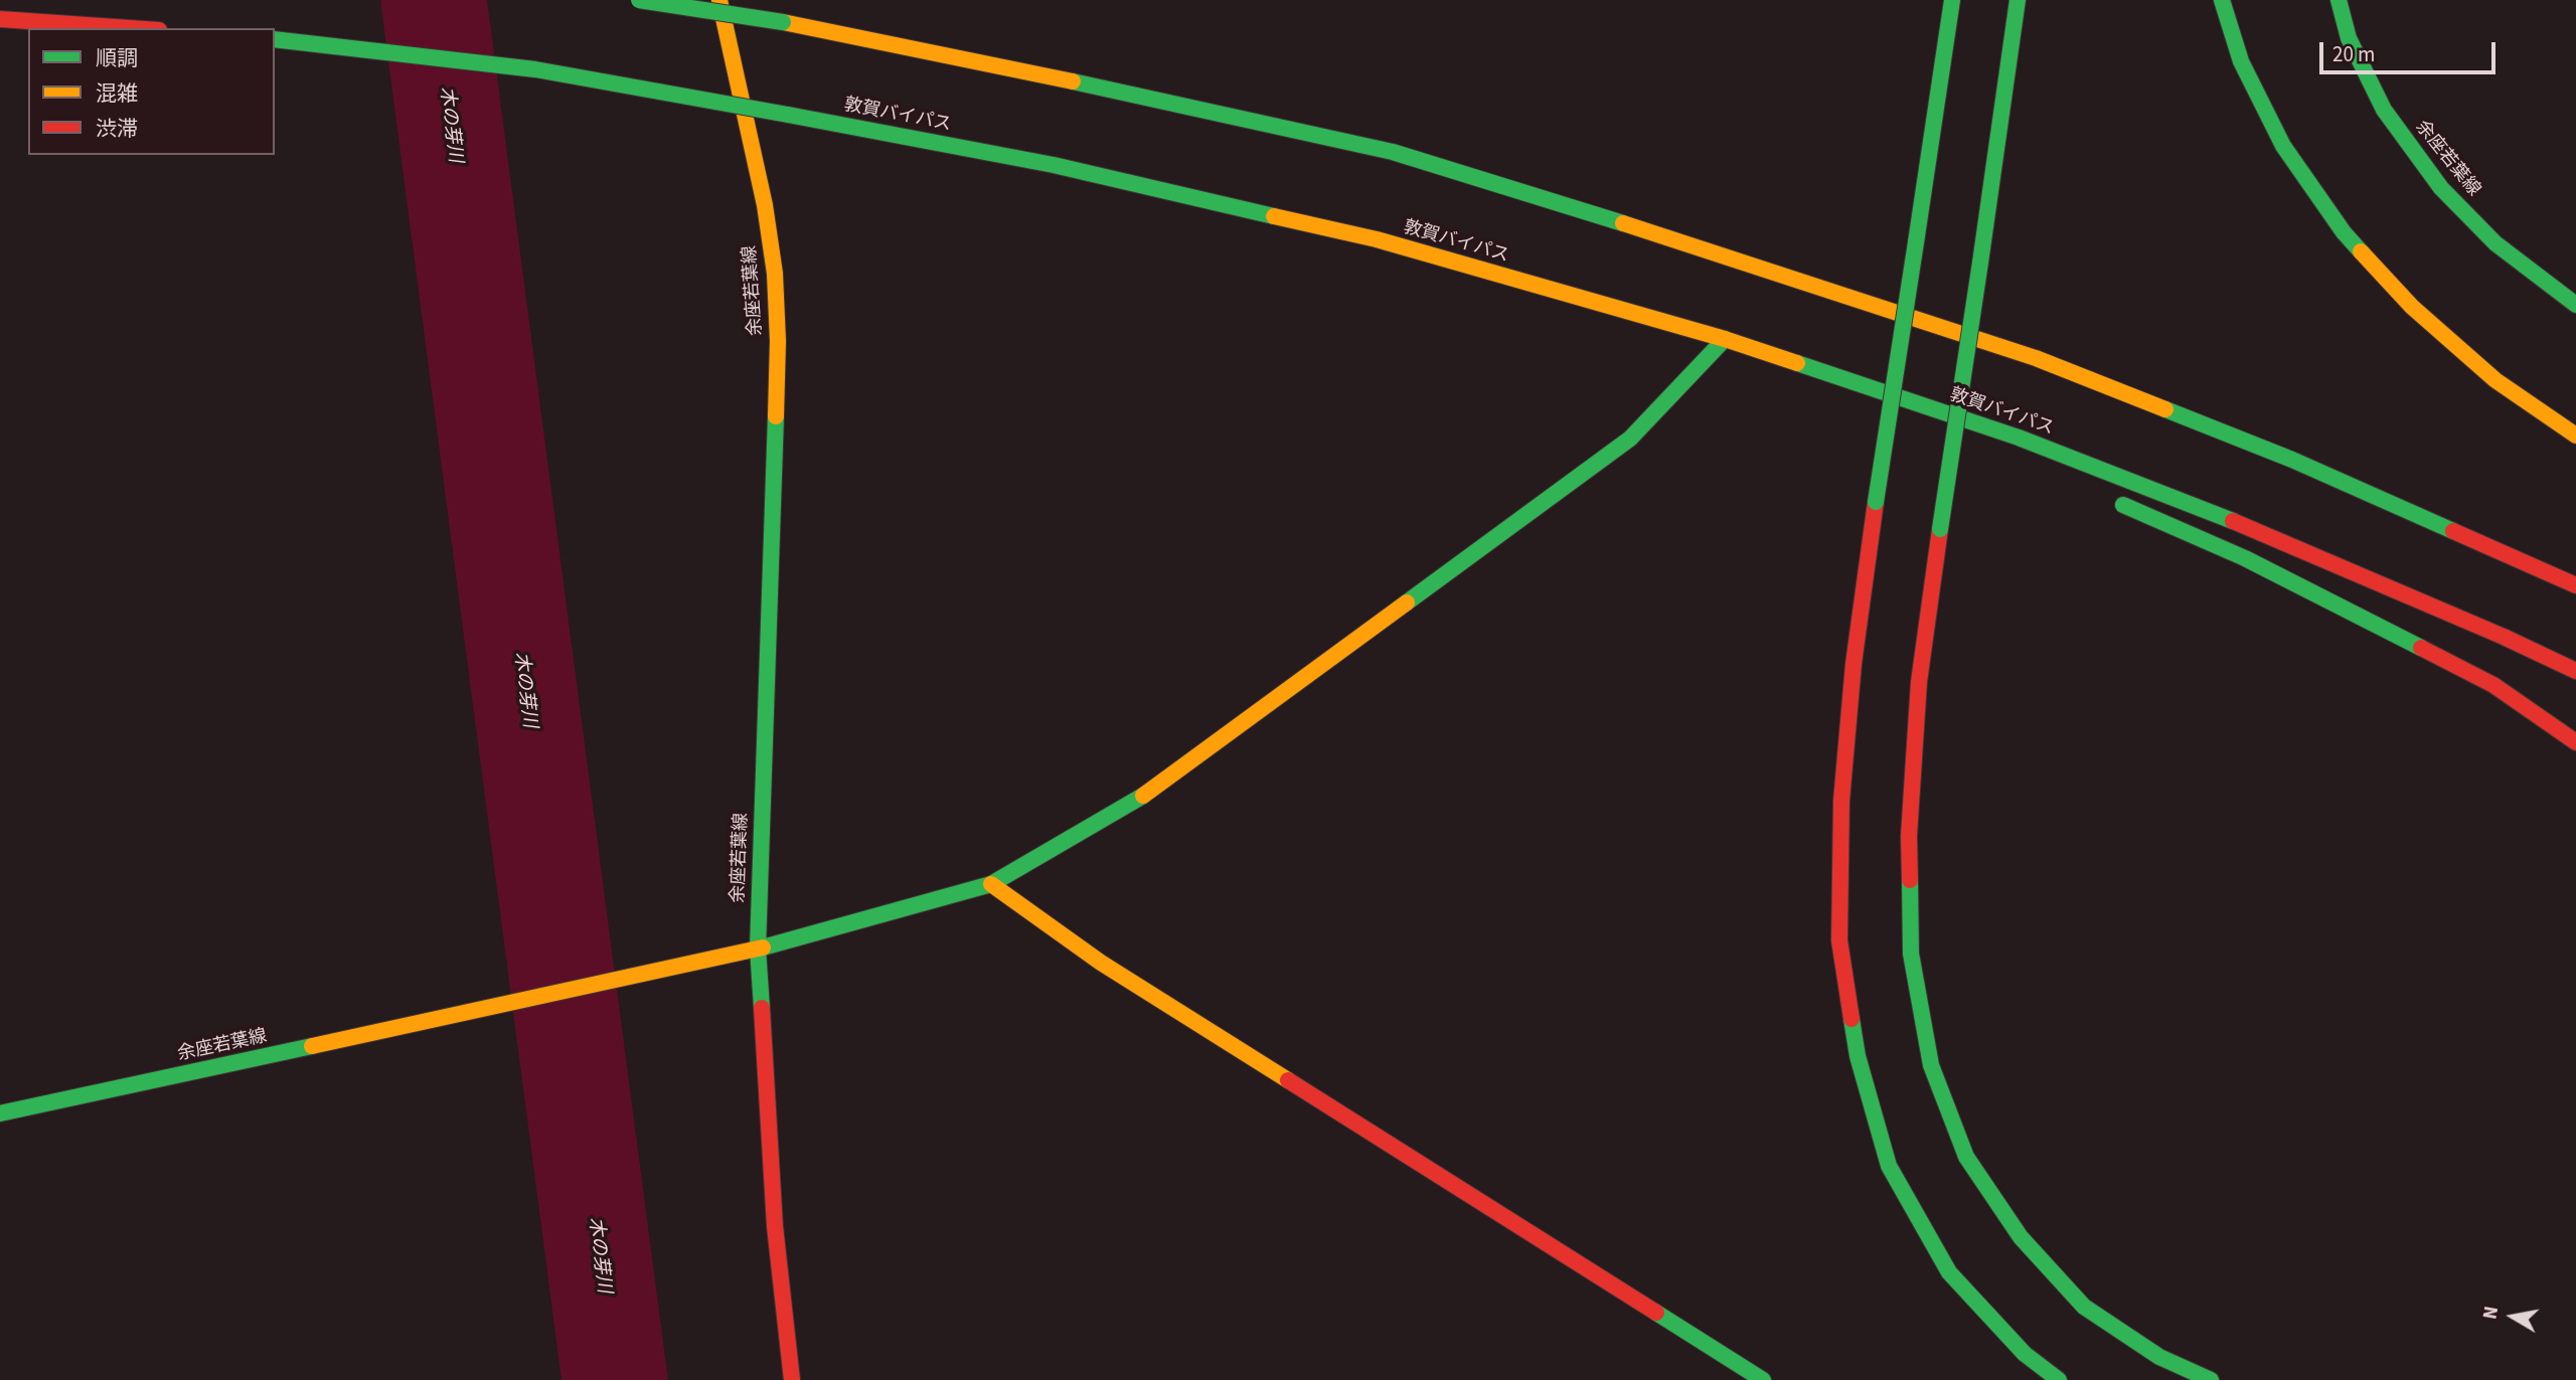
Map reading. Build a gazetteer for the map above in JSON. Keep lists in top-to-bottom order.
{
  "streets": {
    "main road": ["敦賀バイパス", "余座若葉線"]
  },
  "water": ["木の芽川"],
  "legend": ["順調", "混雑", "渋滞"],
  "scale_bar": "20 m",
  "north": "left"
}
